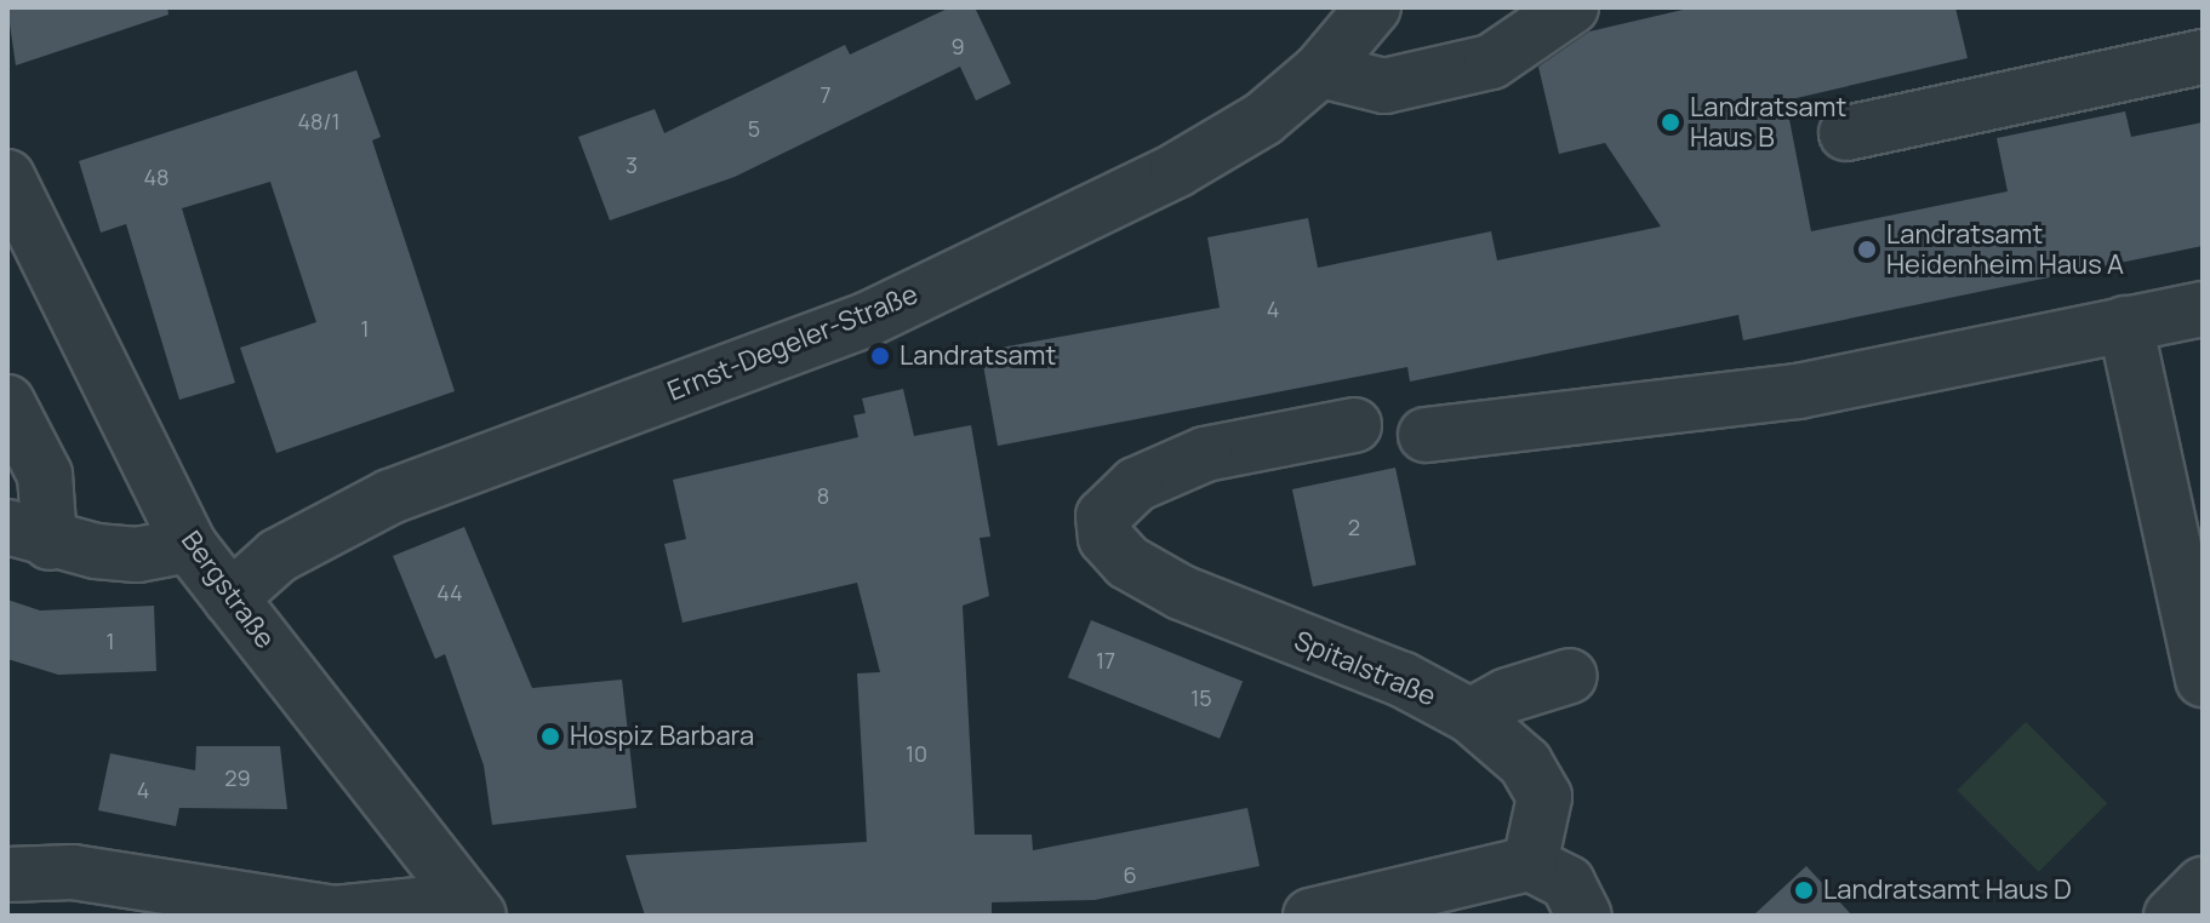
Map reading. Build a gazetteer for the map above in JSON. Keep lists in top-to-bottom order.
{
  "streets": {
    "street": ["Ernst-Degeler-Straße", "Bergstraße", "Spitalstraße"]
  },
  "crossings": [
    ["Ernst-Degeler-Straße", "Bergstraße"]
  ],
  "places": [
    "Landratsamt Haus B",
    "Landratsamt Heidenheim Haus A",
    "Landratsamt",
    "Hospiz Barbara",
    "Landratsamt Haus D"
  ],
  "house_numbers": [
    "9",
    "7",
    "48/1",
    "5",
    "3",
    "48",
    "4",
    "1",
    "8",
    "2",
    "44",
    "1",
    "17",
    "15",
    "10",
    "29",
    "4",
    "6"
  ]
}
